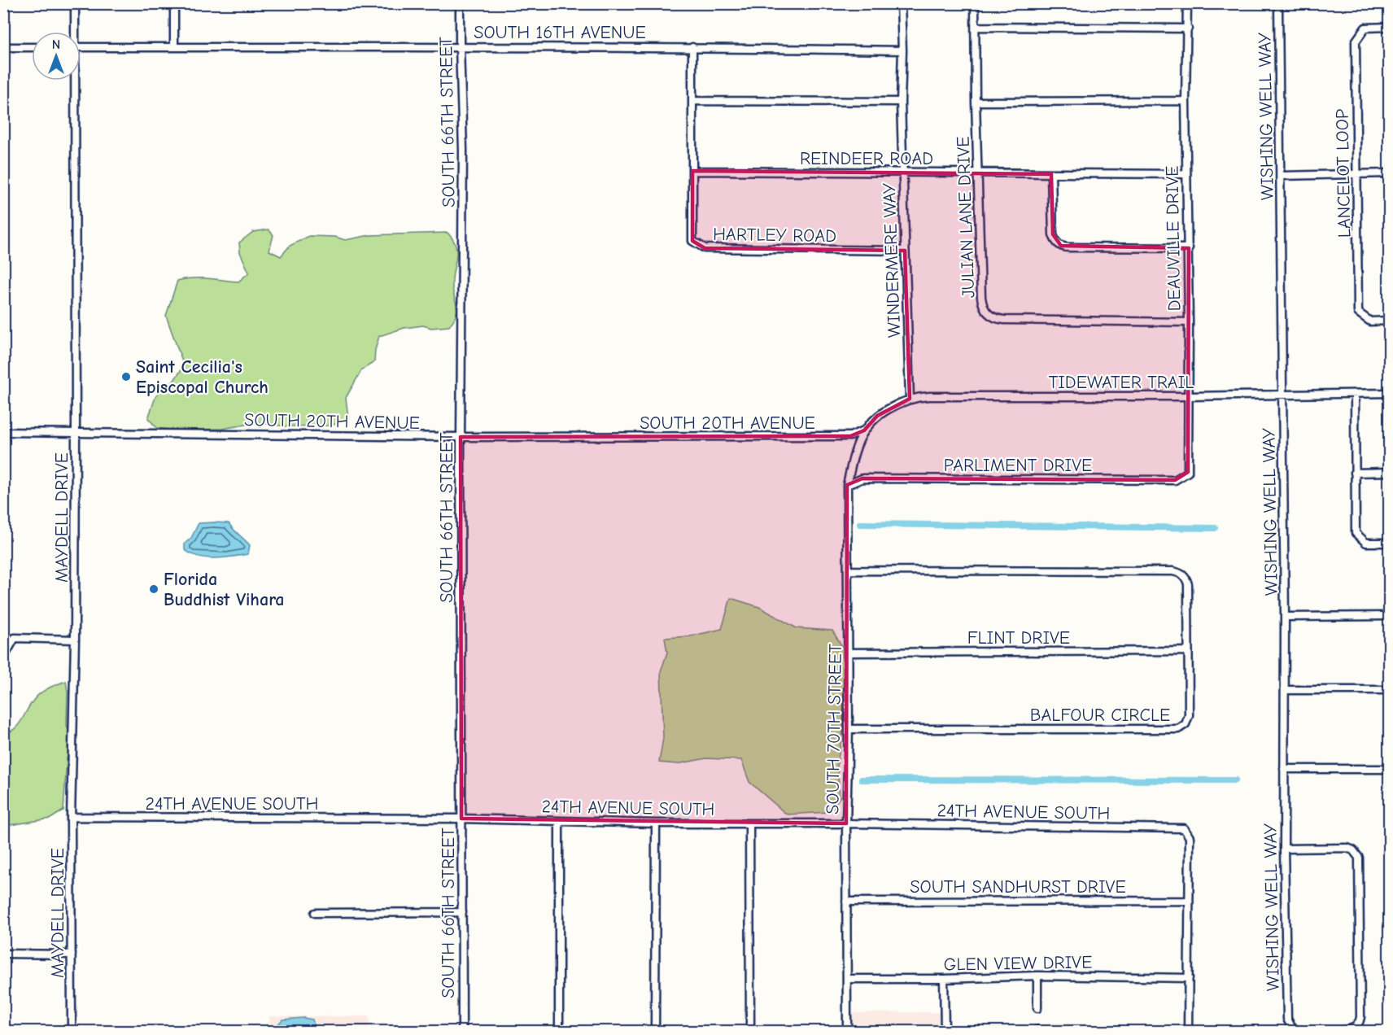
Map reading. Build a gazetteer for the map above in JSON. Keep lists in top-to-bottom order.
{
  "streets": {
    "street": [
      "SOUTH 16TH AVENUE",
      "WISHING WELL WAY",
      "SOUTH 66TH STREET",
      "REINDEER ROAD",
      "LANCELOT LOOP",
      "JULIAN LANE DRIVE",
      "HARTLEY ROAD",
      "DEAUVILLE DRIVE",
      "WINDERMERE WAY",
      "TIDEWATER TRAIL",
      "SOUTH 20TH AVENUE",
      "PARLIMENT DRIVE",
      "MAYDELL DRIVE",
      "FLINT DRIVE",
      "BALFOUR CIRCLE",
      "SOUTH 70TH STREET",
      "24TH AVENUE SOUTH",
      "SOUTH SANDHURST DRIVE",
      "GLEN VIEW DRIVE"
    ]
  },
  "crossings": [
    ["SOUTH 16TH AVENUE", "SOUTH 66TH STREET"],
    ["SOUTH 16TH AVENUE", "HARTLEY ROAD"],
    ["SOUTH 16TH AVENUE", "WINDERMERE WAY"],
    ["WISHING WELL WAY", "TIDEWATER TRAIL"],
    ["SOUTH 66TH STREET", "SOUTH 20TH AVENUE"],
    ["SOUTH 66TH STREET", "24TH AVENUE SOUTH"],
    ["REINDEER ROAD", "JULIAN LANE DRIVE"],
    ["REINDEER ROAD", "HARTLEY ROAD"],
    ["REINDEER ROAD", "DEAUVILLE DRIVE"],
    ["REINDEER ROAD", "WINDERMERE WAY"],
    ["JULIAN LANE DRIVE", "DEAUVILLE DRIVE"],
    ["HARTLEY ROAD", "WINDERMERE WAY"],
    ["DEAUVILLE DRIVE", "TIDEWATER TRAIL"],
    ["DEAUVILLE DRIVE", "PARLIMENT DRIVE"],
    ["WINDERMERE WAY", "TIDEWATER TRAIL"],
    ["TIDEWATER TRAIL", "SOUTH 20TH AVENUE"],
    ["TIDEWATER TRAIL", "SOUTH 70TH STREET"],
    ["SOUTH 20TH AVENUE", "MAYDELL DRIVE"],
    ["SOUTH 20TH AVENUE", "SOUTH 70TH STREET"],
    ["PARLIMENT DRIVE", "SOUTH 70TH STREET"],
    ["MAYDELL DRIVE", "24TH AVENUE SOUTH"],
    ["FLINT DRIVE", "BALFOUR CIRCLE"],
    ["FLINT DRIVE", "SOUTH 70TH STREET"],
    ["BALFOUR CIRCLE", "SOUTH 70TH STREET"],
    ["SOUTH 70TH STREET", "24TH AVENUE SOUTH"],
    ["SOUTH 70TH STREET", "SOUTH SANDHURST DRIVE"],
    ["SOUTH 70TH STREET", "GLEN VIEW DRIVE"],
    ["24TH AVENUE SOUTH", "SOUTH SANDHURST DRIVE"]
  ],
  "places": ["Saint Cecilia's Episcopal Church", "Florida Buddhist Vihara"],
  "north": "top"
}
